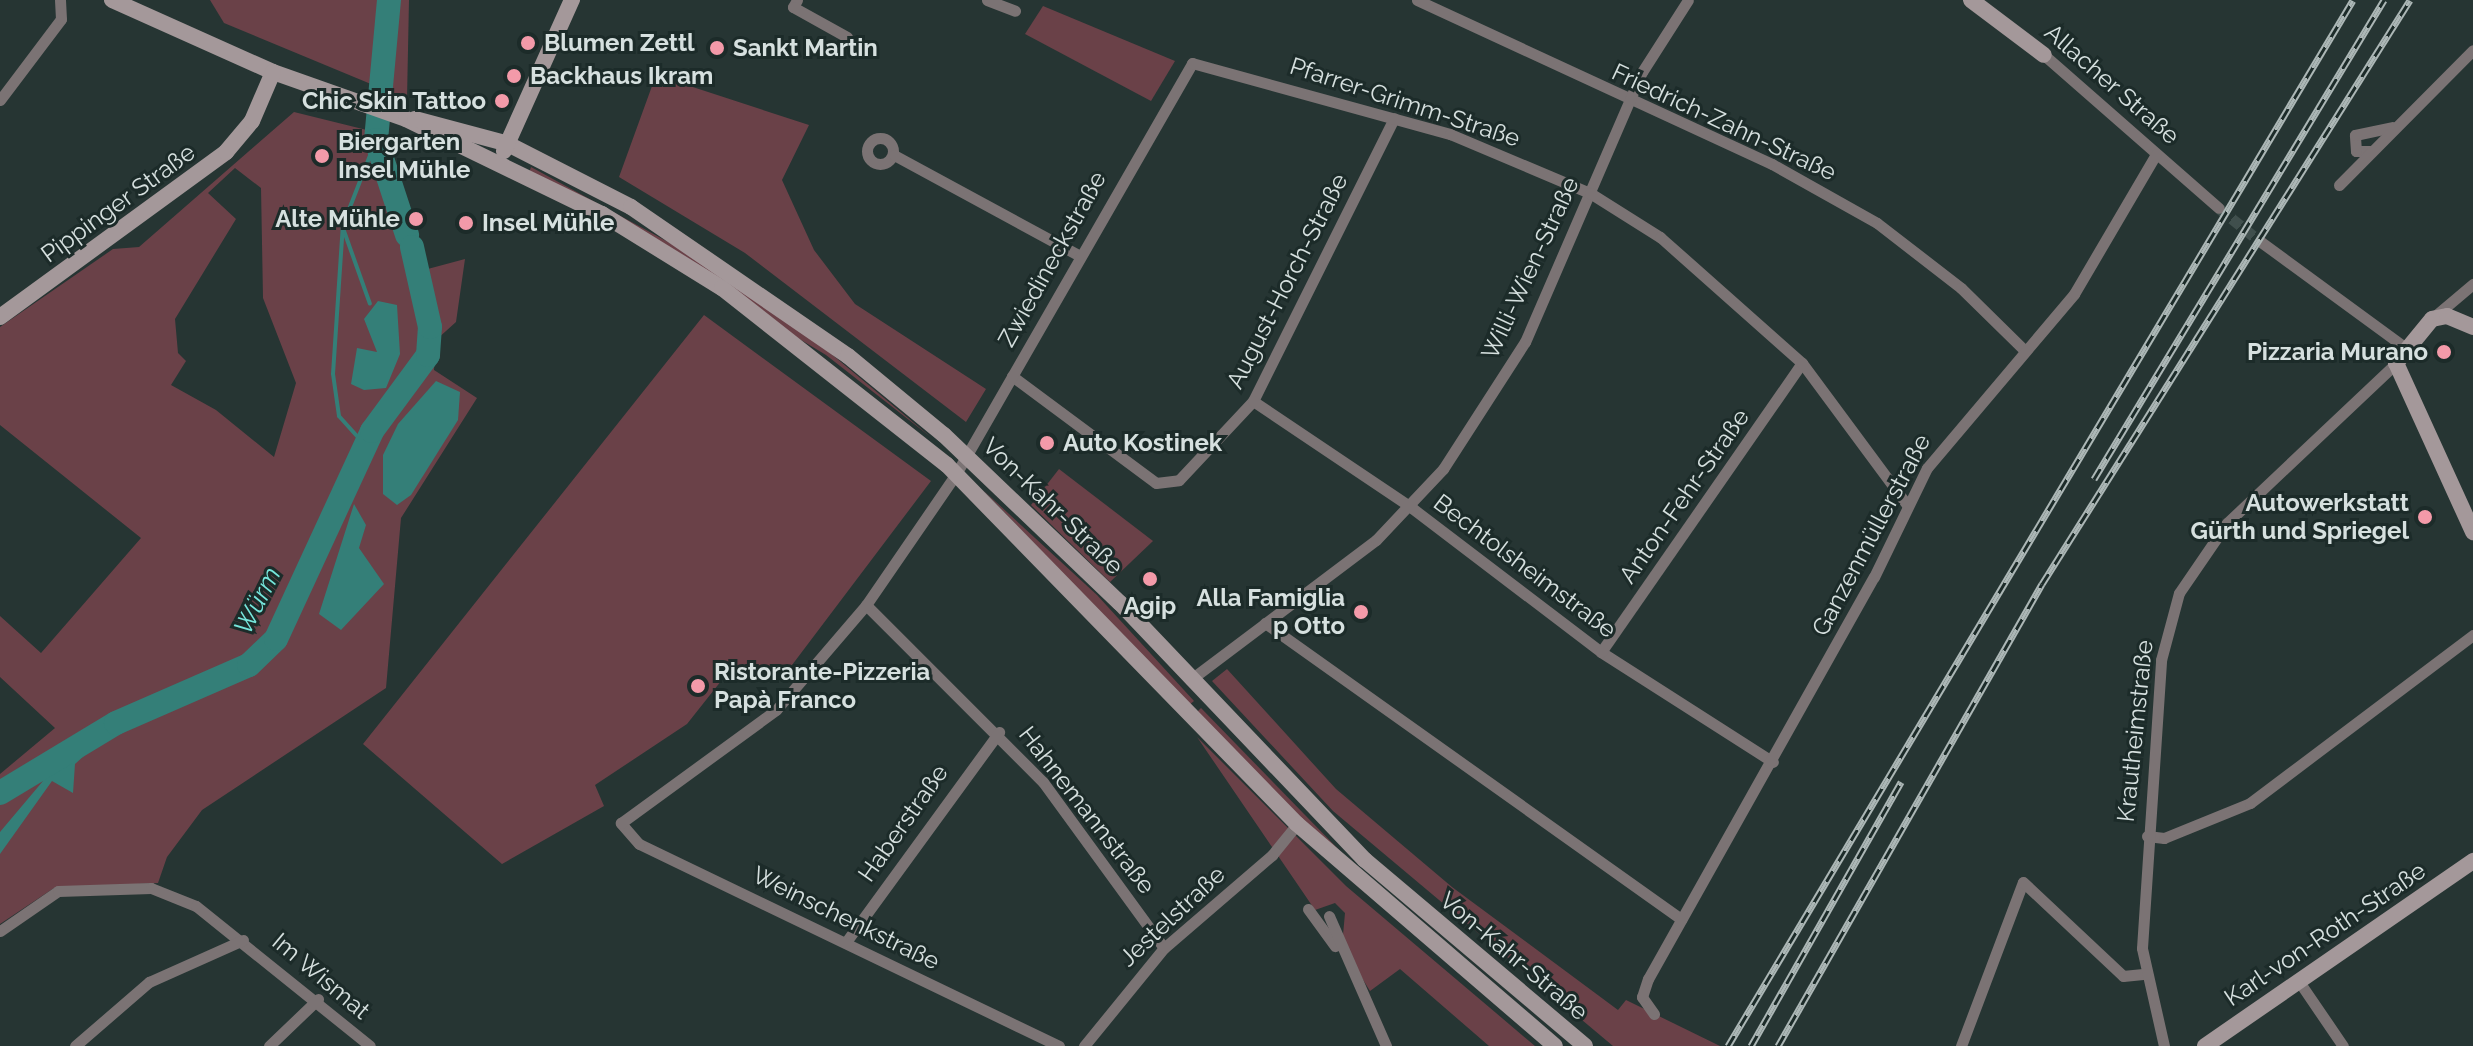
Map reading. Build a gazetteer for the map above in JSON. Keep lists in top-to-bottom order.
{
  "streets": {
    "main road": [
      "Allacher Straße",
      "Pippinger Straße",
      "Von-Kahr-Straße",
      "Karl-von-Roth-Straße"
    ],
    "street": [
      "Pfarrer-Grimm-Straße",
      "Friedrich-Zahn-Straße",
      "Zwiedineckstraße",
      "Willi-Wien-Straße",
      "August-Horch-Straße",
      "Anton-Fehr-Straße",
      "Ganzenmüllerstraße",
      "Bechtolsheimstraße",
      "Krautheimstraße",
      "Hahnemannstraße",
      "Haberstraße",
      "Jestelstraße",
      "Weinschenkstraße",
      "Im Wismat"
    ]
  },
  "crossings": [
    ["Allacher Straße", "Ganzenmüllerstraße"],
    ["Pfarrer-Grimm-Straße", "Zwiedineckstraße"],
    ["Pfarrer-Grimm-Straße", "Willi-Wien-Straße"],
    ["Pfarrer-Grimm-Straße", "August-Horch-Straße"],
    ["Pfarrer-Grimm-Straße", "Anton-Fehr-Straße"],
    ["Pfarrer-Grimm-Straße", "Ganzenmüllerstraße"],
    ["Friedrich-Zahn-Straße", "Willi-Wien-Straße"],
    ["Friedrich-Zahn-Straße", "Ganzenmüllerstraße"],
    ["Pippinger Straße", "Von-Kahr-Straße"],
    ["Zwiedineckstraße", "August-Horch-Straße"],
    ["Zwiedineckstraße", "Von-Kahr-Straße"],
    ["Zwiedineckstraße", "Hahnemannstraße"],
    ["Zwiedineckstraße", "Weinschenkstraße"],
    ["Willi-Wien-Straße", "Von-Kahr-Straße"],
    ["Willi-Wien-Straße", "Bechtolsheimstraße"],
    ["August-Horch-Straße", "Bechtolsheimstraße"],
    ["Anton-Fehr-Straße", "Bechtolsheimstraße"],
    ["Von-Kahr-Straße", "Jestelstraße"],
    ["Ganzenmüllerstraße", "Bechtolsheimstraße"],
    ["Hahnemannstraße", "Haberstraße"],
    ["Hahnemannstraße", "Jestelstraße"],
    ["Haberstraße", "Weinschenkstraße"]
  ],
  "water": ["Würm"],
  "places": [
    "Blumen Zettl",
    "Sankt Martin",
    "Backhaus Ikram",
    "Chic Skin Tattoo",
    "Biergarten Insel Mühle",
    "Alte Mühle",
    "Insel Mühle",
    "Pizzaria Murano",
    "Auto Kostinek",
    "Autowerkstatt Gürth und Spriegel",
    "Agip",
    "Alla Famiglia p Otto",
    "Ristorante-Pizzeria Papà Franco"
  ]
}
